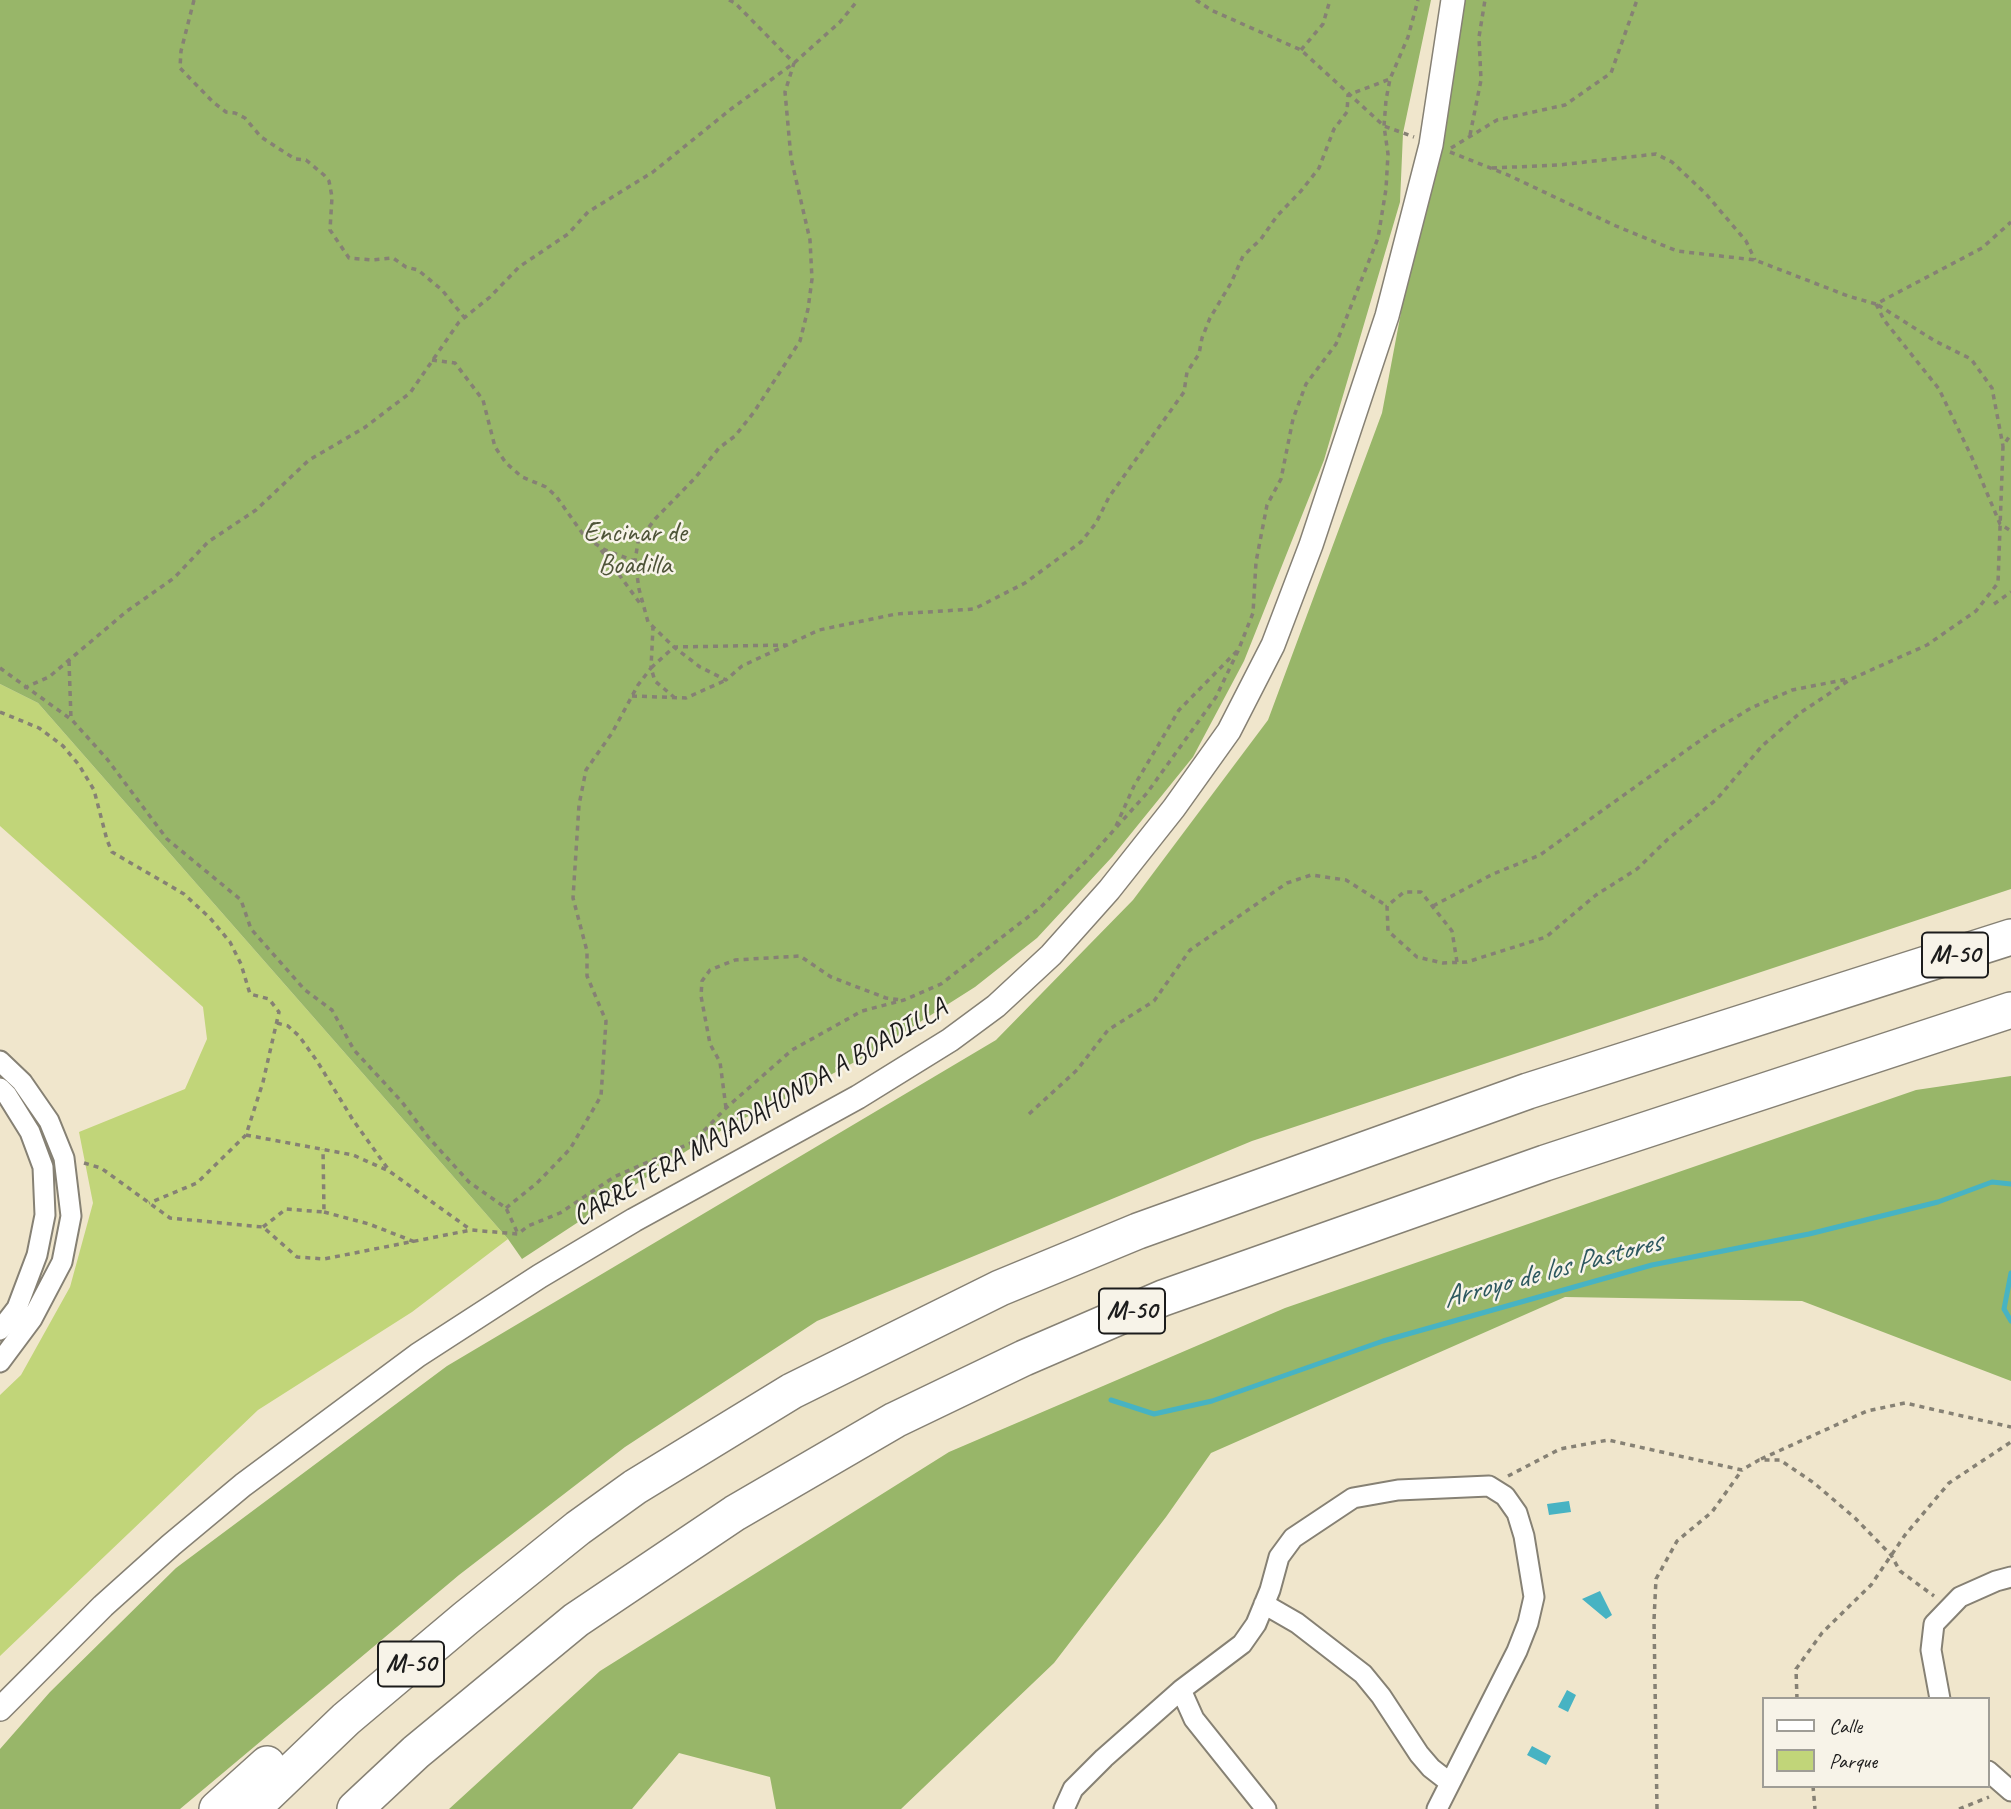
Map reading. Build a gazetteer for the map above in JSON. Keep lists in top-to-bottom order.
{
  "streets": {
    "highway": ["M-50"],
    "street": ["CARRETERA MAJADAHONDA A BOADILLA"]
  },
  "water": ["Arroyo de los Pastores"],
  "parks": ["Encinar de Boadilla"],
  "legend": ["Calle", "Parque"]
}
